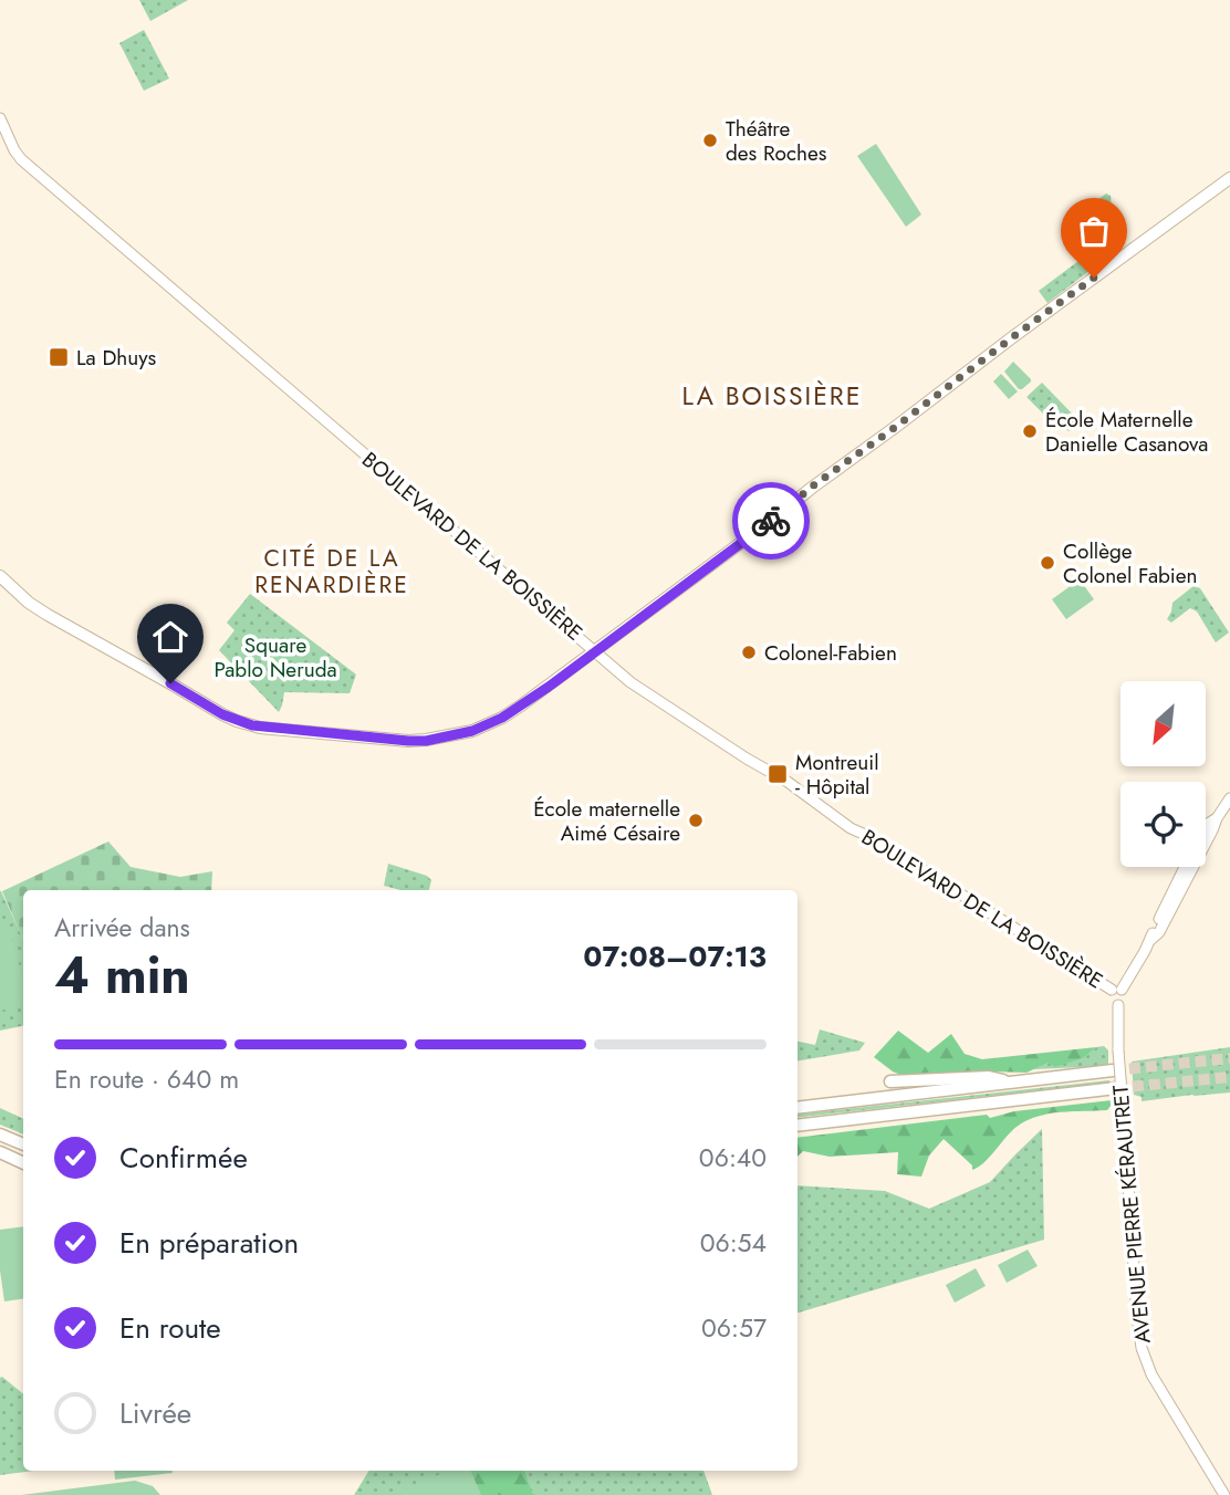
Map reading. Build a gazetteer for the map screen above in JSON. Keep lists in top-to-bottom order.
{
  "streets": {
    "main road": ["BOULEVARD DE LA BOISSIÈRE", "AVENUE PIERRE KÉRAUTRET"]
  },
  "crossings": [
    ["BOULEVARD DE LA BOISSIÈRE", "AVENUE PIERRE KÉRAUTRET"]
  ],
  "districts": ["LA BOISSIÈRE", "CITÉ DE LA RENARDIÈRE"],
  "parks": ["Square Pablo Neruda"],
  "places": {
    "other": [
      "Théâtre des Roches",
      "École Maternelle Danielle Casanova",
      "Collège Colonel Fabien",
      "Colonel-Fabien",
      "École maternelle Aimé Césaire"
    ],
    "transit": ["La Dhuys", "Montreuil - Hôpital"]
  },
  "north": "bottom left",
  "page": {
    "heading": ["4 min", "Arrivée dans", "07:08–07:13"],
    "bar": "En route · 640 m",
    "list": [
      ["Confirmée", "06:40"],
      ["En préparation", "06:54"],
      ["En route", "06:57"],
      "Livrée"
    ]
  }
}
